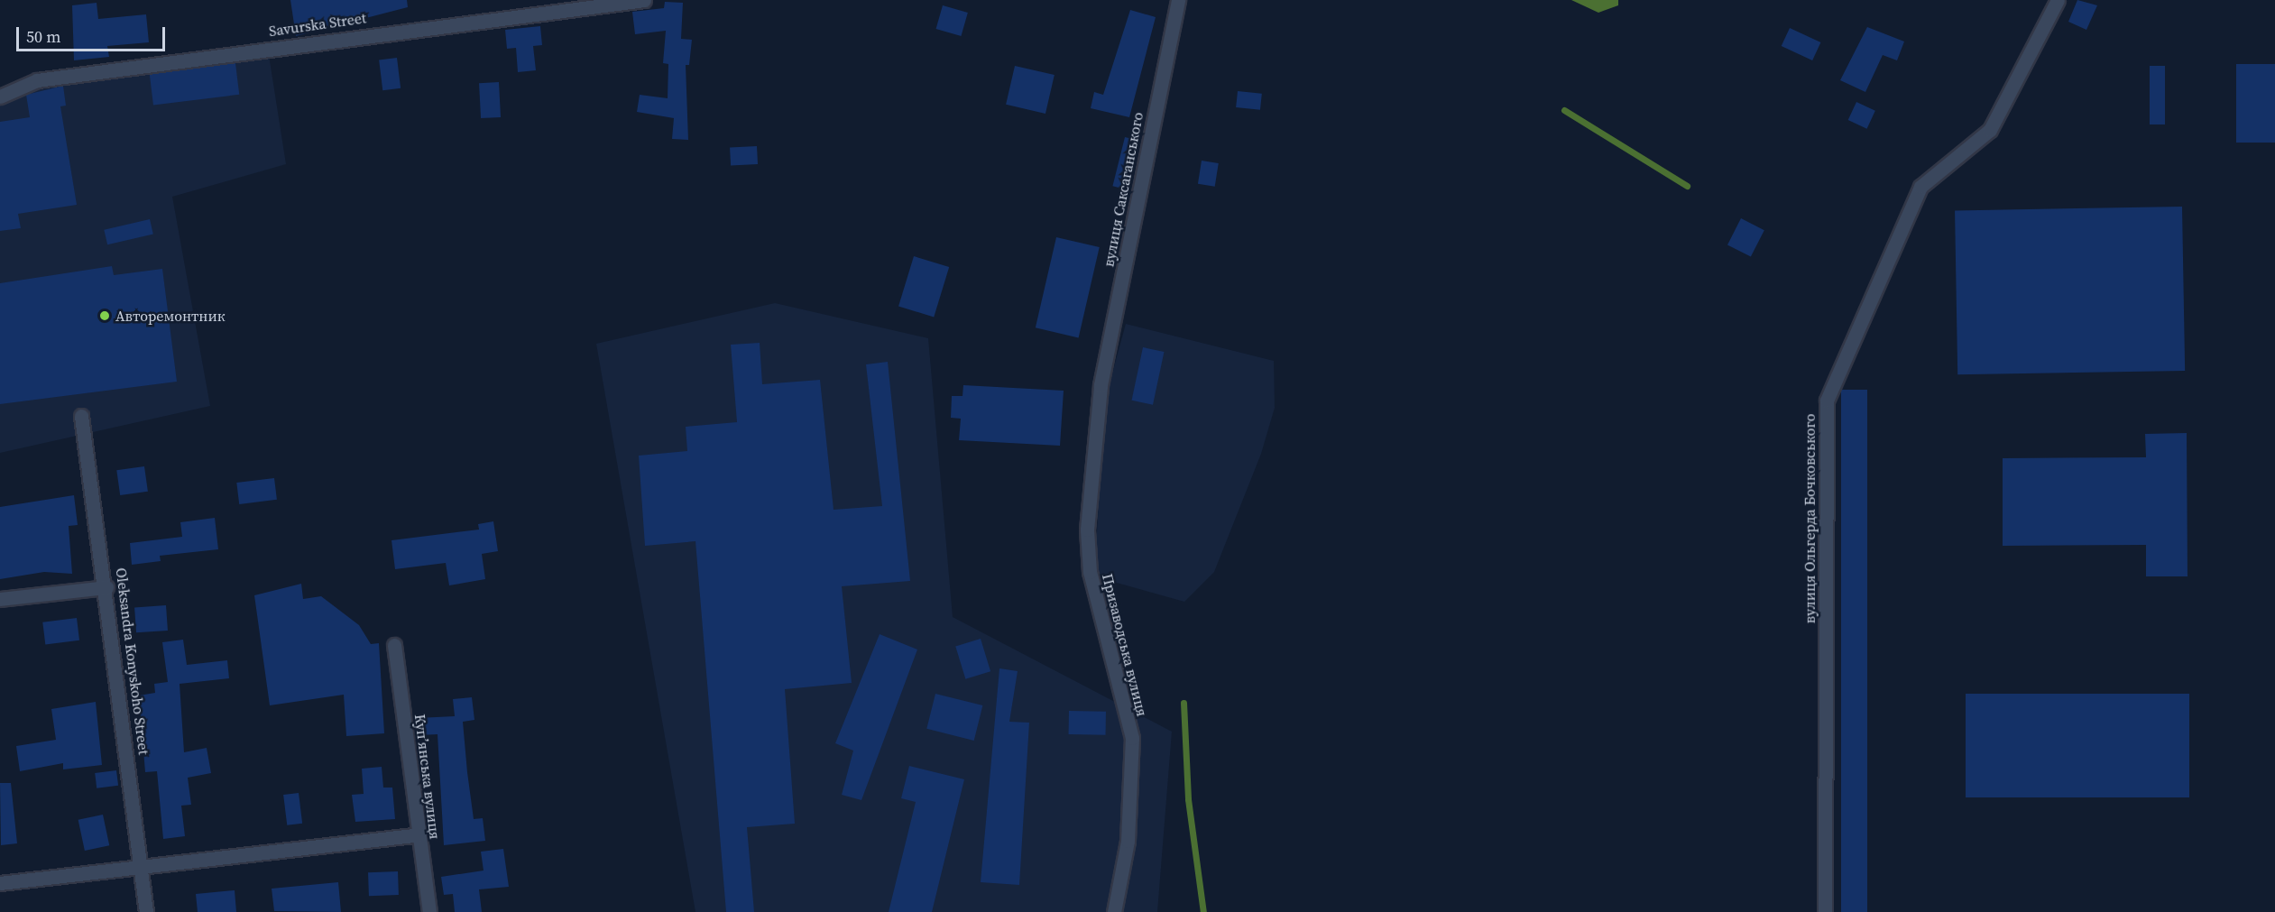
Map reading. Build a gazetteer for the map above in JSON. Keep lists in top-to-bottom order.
{
  "streets": {
    "street": [
      "Savurska Street",
      "вулиця Саксаганського",
      "вулиця Ольгерда Бочковського",
      "Призаводська вулиця",
      "Oleksandra Konyskoho Street",
      "Купʼянська вулиця"
    ]
  },
  "crossings": [
    ["вулиця Саксаганського", "Призаводська вулиця"]
  ],
  "places": ["Авторемонтник"],
  "scale_bar": "50 m"
}
